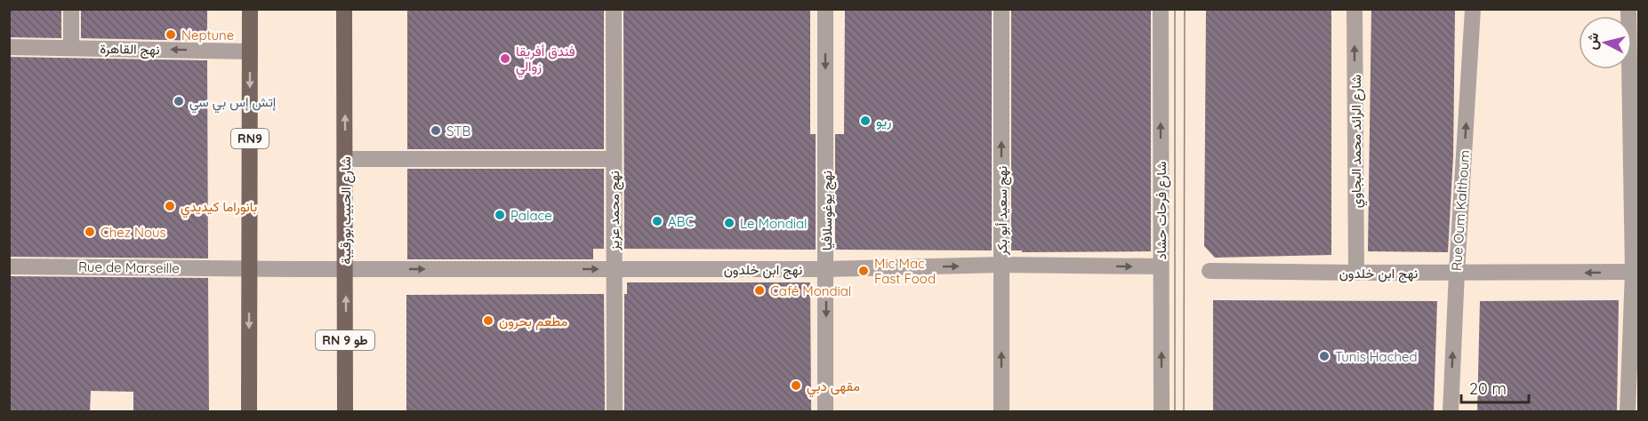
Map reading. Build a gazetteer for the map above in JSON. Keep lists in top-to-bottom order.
{
  "streets": {
    "main road": ["RN9", "شارع الحبيب بورقيبة", "RN 9 طو"],
    "street": [
      "نهج القاهرة",
      "شارع الرائد محمد البجاوي",
      "نهج محمد عزيز",
      "نهج يوغوسلافيا",
      "نهج سعيد أبو بكر",
      "شارع فرحات حشاد",
      "Rue Oum Kalthoum",
      "Rue de Marseille",
      "نهج ابن خلدون"
    ]
  },
  "crossings": [
    ["نهج القاهرة", "RN9"],
    ["RN9", "Rue de Marseille"],
    ["شارع الرائد محمد البجاوي", "نهج ابن خلدون"],
    ["شارع الحبيب بورقيبة", "Rue de Marseille"],
    ["شارع الحبيب بورقيبة", "نهج ابن خلدون"],
    ["نهج محمد عزيز", "نهج ابن خلدون"],
    ["نهج يوغوسلافيا", "نهج ابن خلدون"],
    ["نهج سعيد أبو بكر", "نهج ابن خلدون"],
    ["شارع فرحات حشاد", "نهج ابن خلدون"],
    ["Rue Oum Kalthoum", "نهج ابن خلدون"],
    ["Rue de Marseille", "نهج ابن خلدون"]
  ],
  "one_way": [
    "نهج القاهرة",
    "شارع الرائد محمد البجاوي",
    "نهج يوغوسلافيا",
    "نهج سعيد أبو بكر",
    "شارع فرحات حشاد",
    "Rue Oum Kalthoum"
  ],
  "places": [
    "Neptune",
    "فندق أفريقا زوالي",
    "إتش إس بي سي",
    "ريو",
    "STB",
    "بانوراما كيديدي",
    "Palace",
    "ABC",
    "Le Mondial",
    "Chez Nous",
    "Mic Mac Fast Food",
    "Café Mondial",
    "مطعم بحرون",
    "Tunis Hached",
    "مقهى دبي"
  ],
  "scale_bar": "20 m",
  "north": "left"
}
